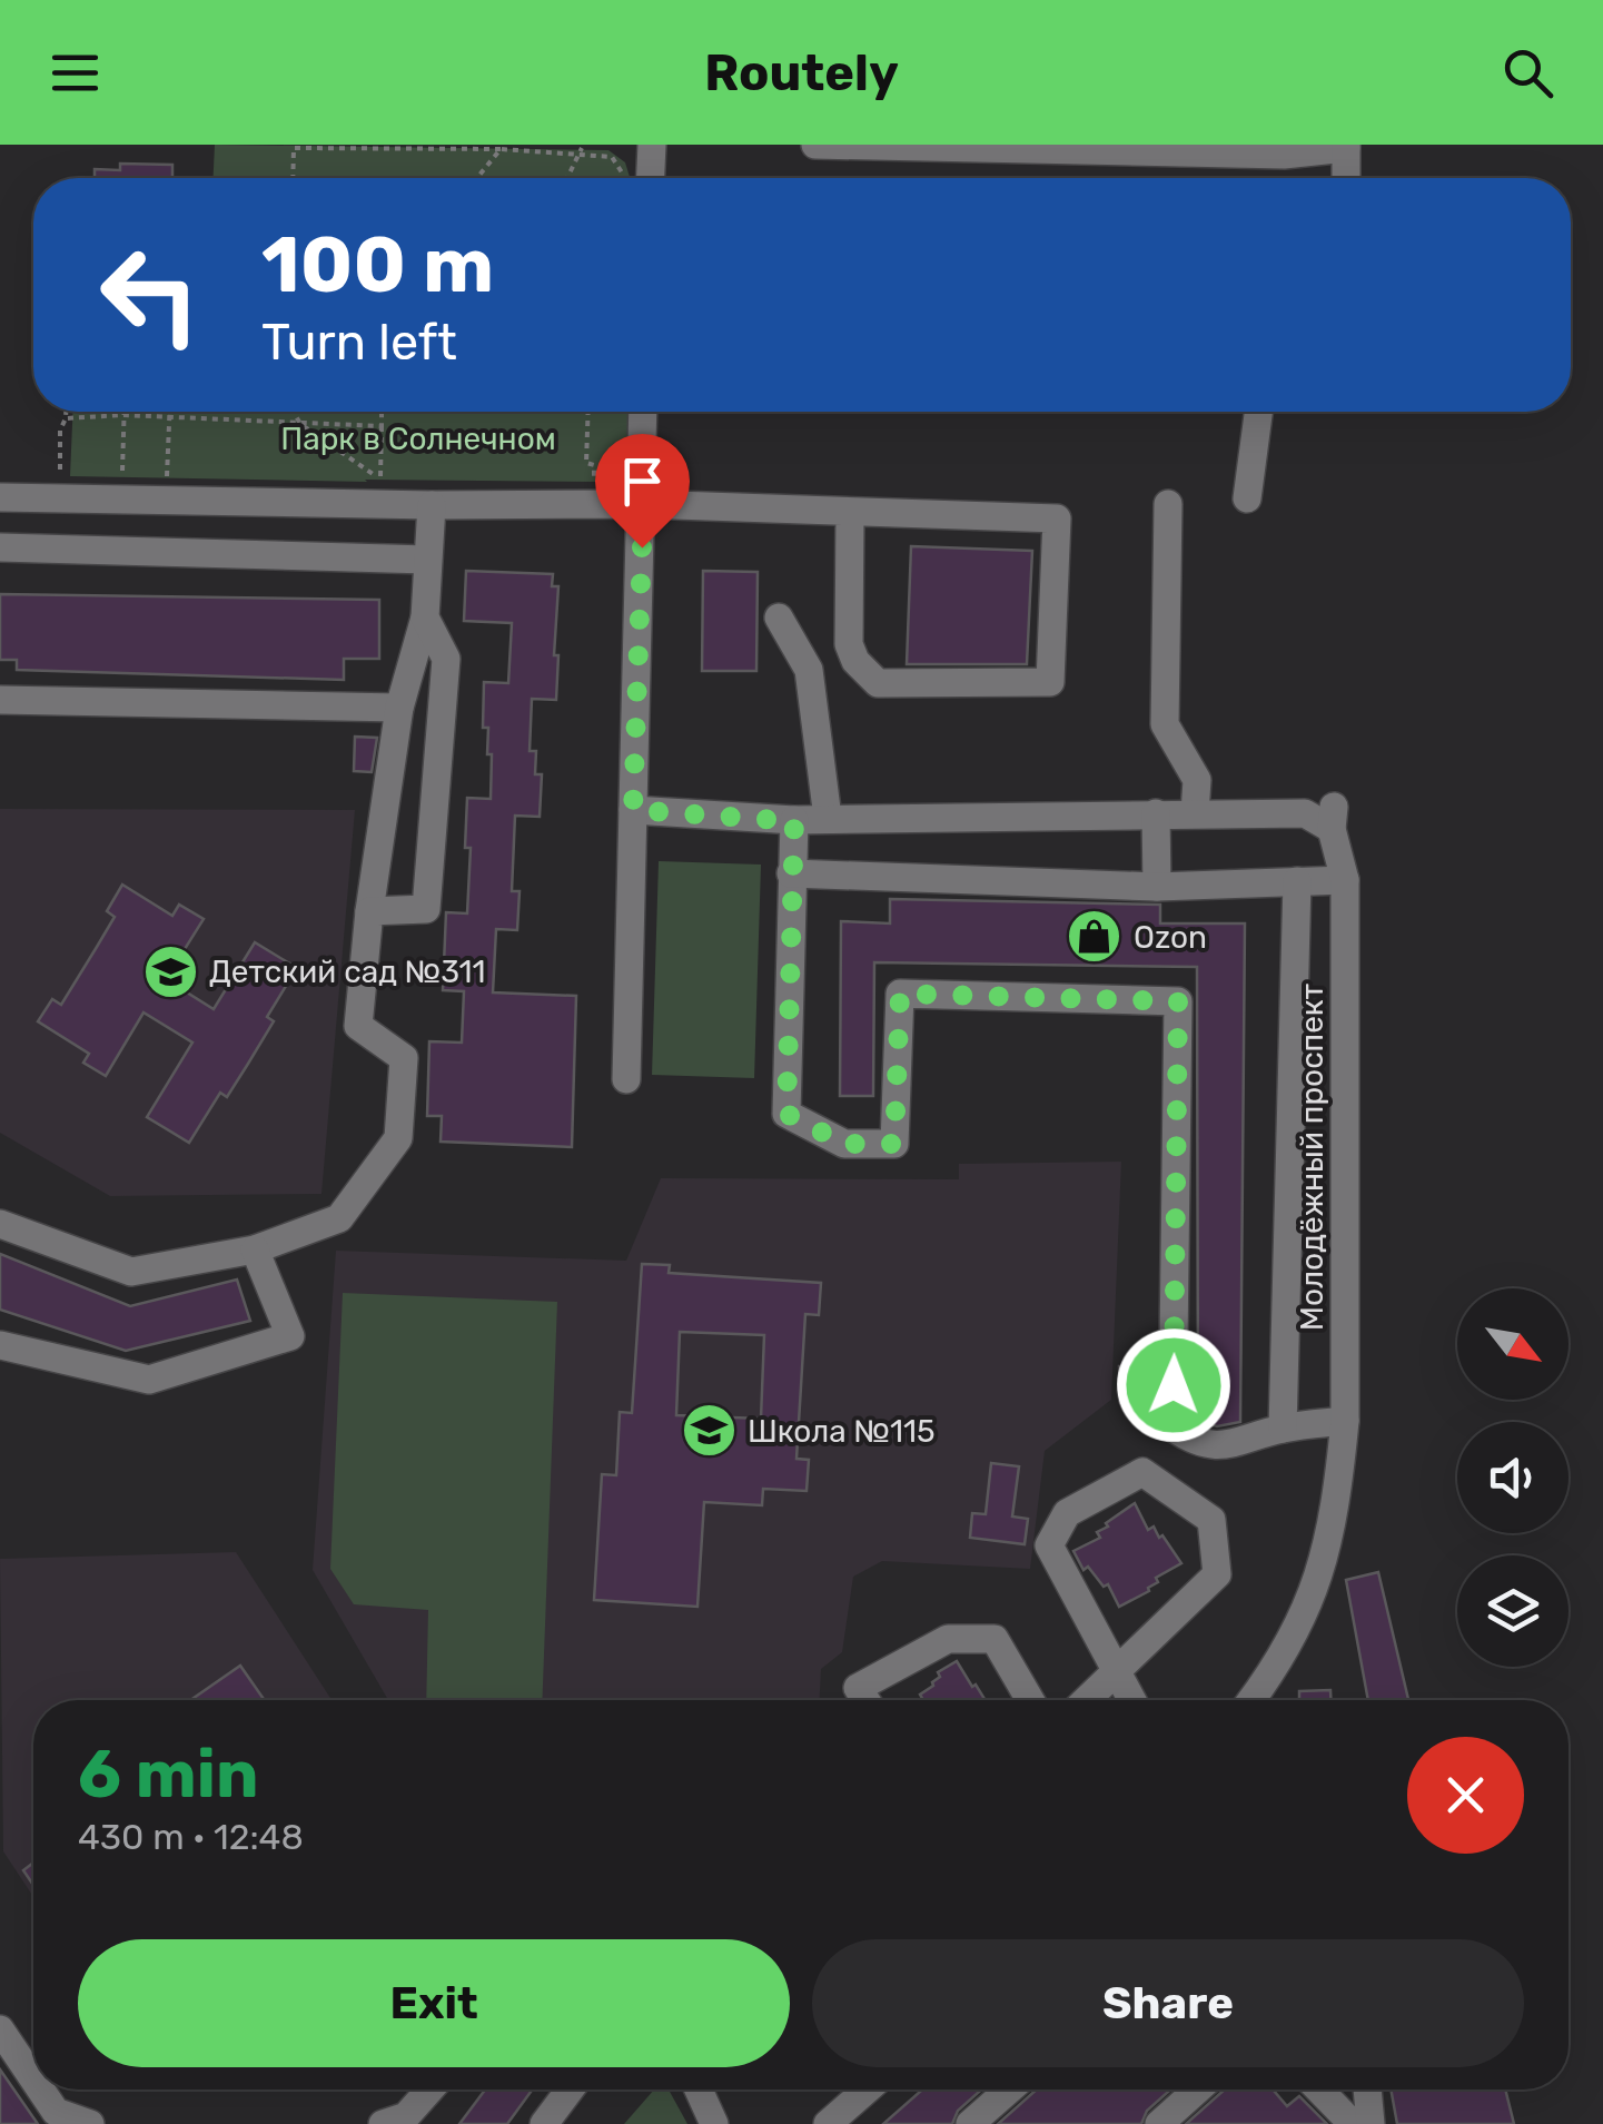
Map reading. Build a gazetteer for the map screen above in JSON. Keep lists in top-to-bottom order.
{
  "streets": {
    "street": ["Молодёжный проспект"]
  },
  "parks": ["Парк в Солнечном"],
  "places": {
    "shop": ["Ozon"],
    "school or university": ["Детский сад №311", "Школа №115"]
  },
  "north": "bottom right",
  "page": {
    "header": "Routely",
    "turn": ["100 m", "Turn left"],
    "heading": ["6 min", "430 m · 12:48"],
    "buttons": ["Exit", "Share"]
  }
}
